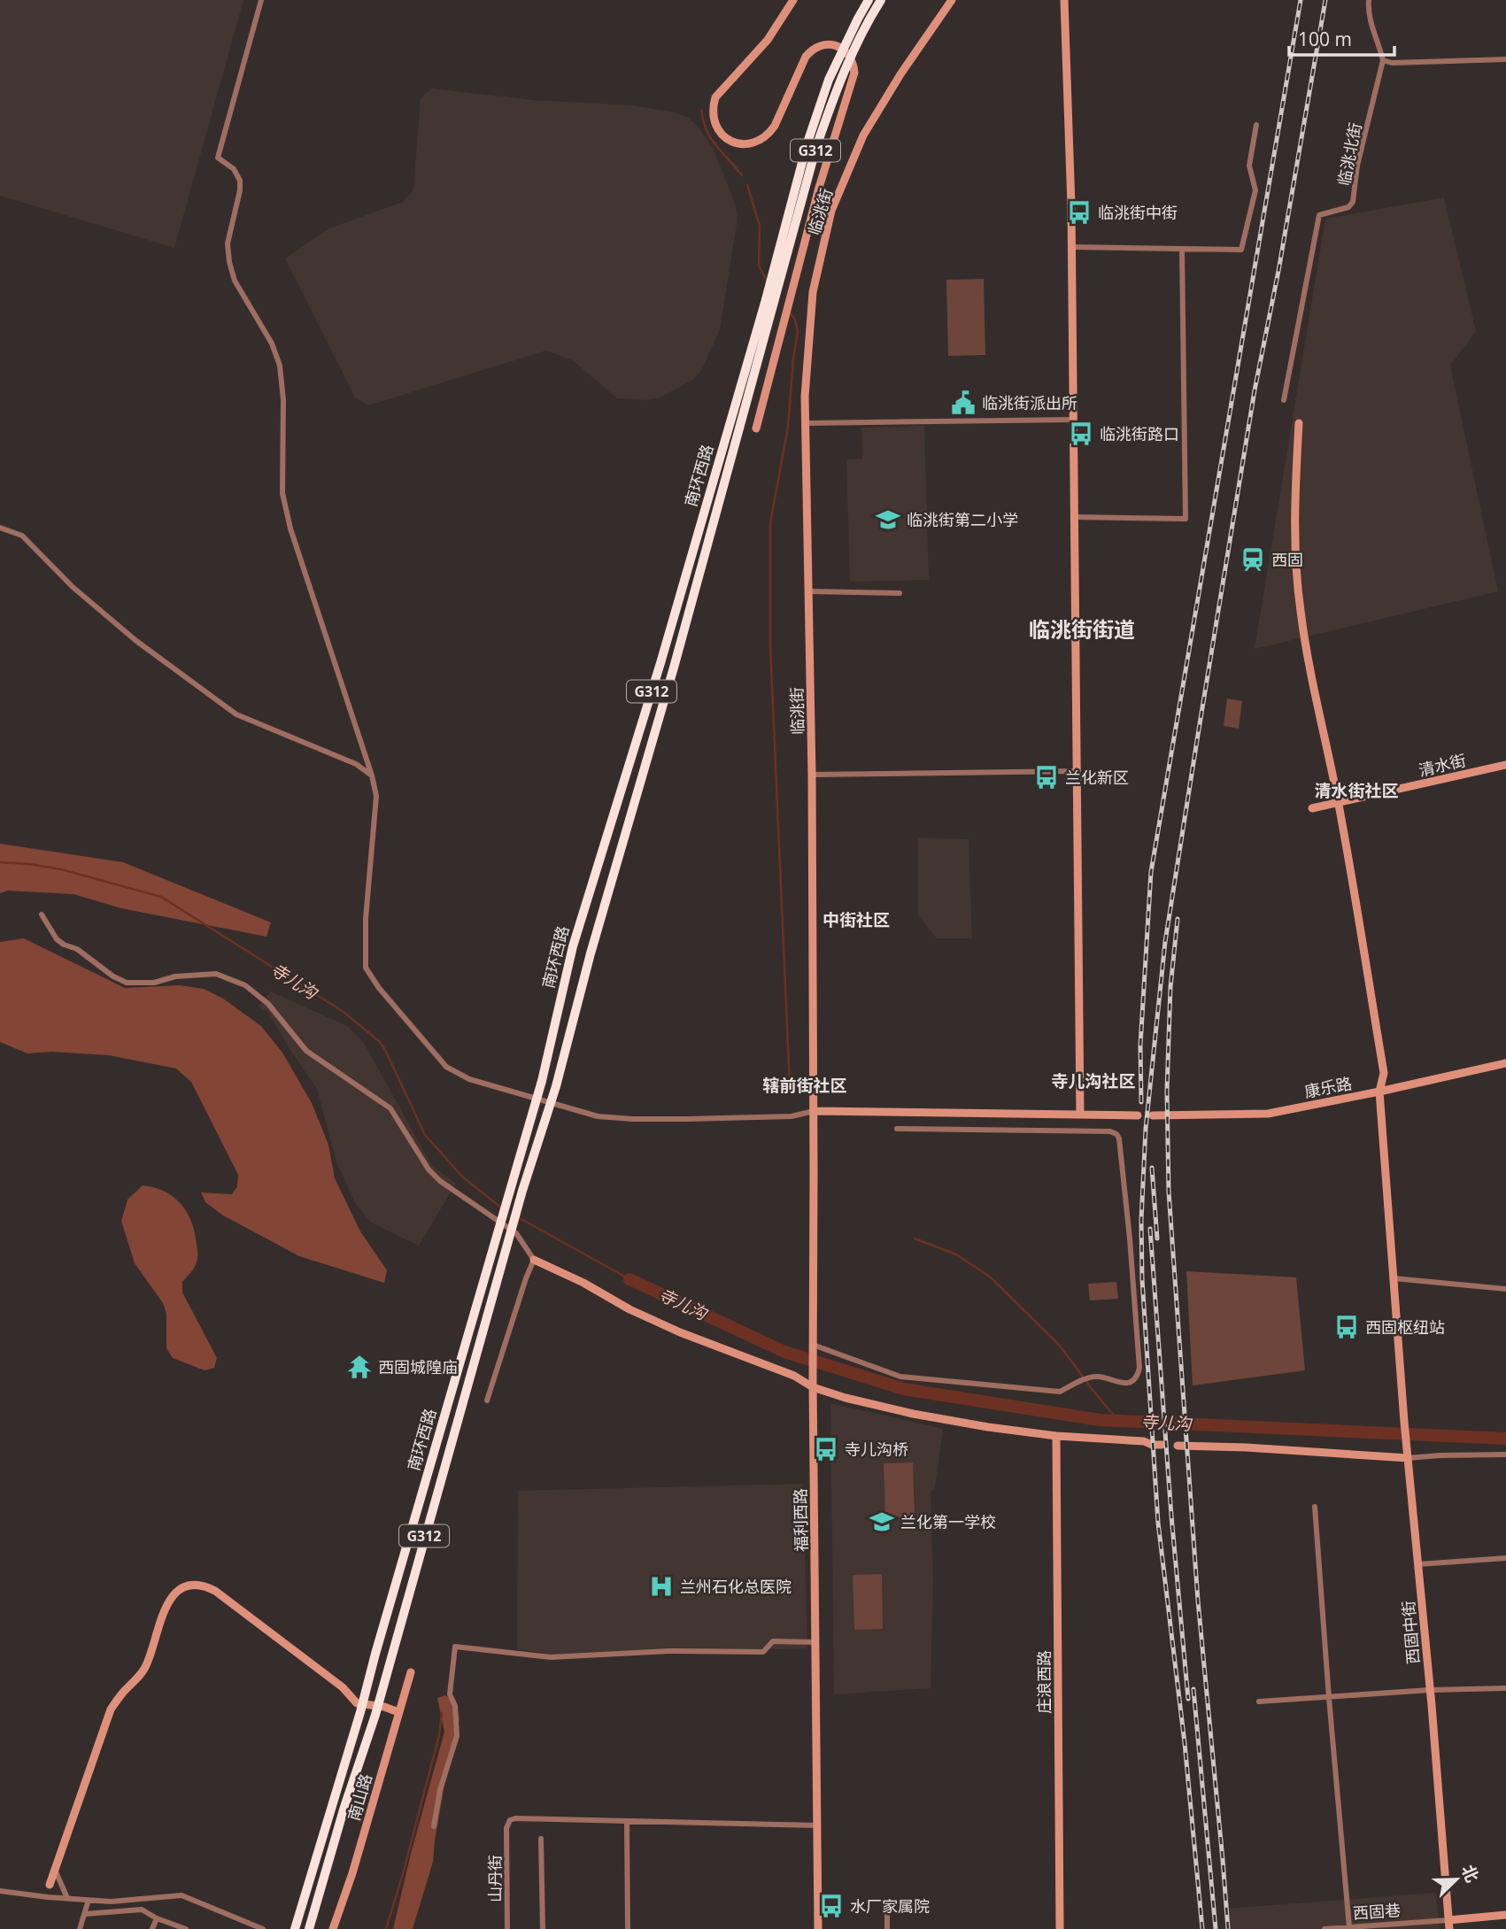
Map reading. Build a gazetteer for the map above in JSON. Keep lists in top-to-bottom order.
{
  "streets": {
    "highway": ["G312", "南环西路"],
    "street": [
      "临洮北街",
      "临洮街",
      "清水街",
      "康乐路",
      "福利西路",
      "西固中街",
      "庄浪西路",
      "南山路",
      "山丹街",
      "西固巷"
    ]
  },
  "crossings": [
    ["临洮街", "福利西路"],
    ["清水街", "西固中街"],
    ["康乐路", "西固中街"],
    ["西固中街", "西固巷"]
  ],
  "districts": [
    "临洮街街道",
    "清水街社区",
    "中街社区",
    "寺儿沟社区",
    "辖前街社区"
  ],
  "water": ["寺儿沟"],
  "places": {
    "bus stop": [
      "临洮街中街",
      "临洮街路口",
      "兰化新区",
      "西固枢纽站",
      "寺儿沟桥",
      "水厂家属院"
    ],
    "public building": ["临洮街派出所"],
    "school or university": ["临洮街第二小学", "兰化第一学校"],
    "station": ["西固"],
    "temple": ["西固城隍庙"],
    "hospital": ["兰州石化总医院"]
  },
  "scale_bar": "100 m",
  "north": "top right"
}
